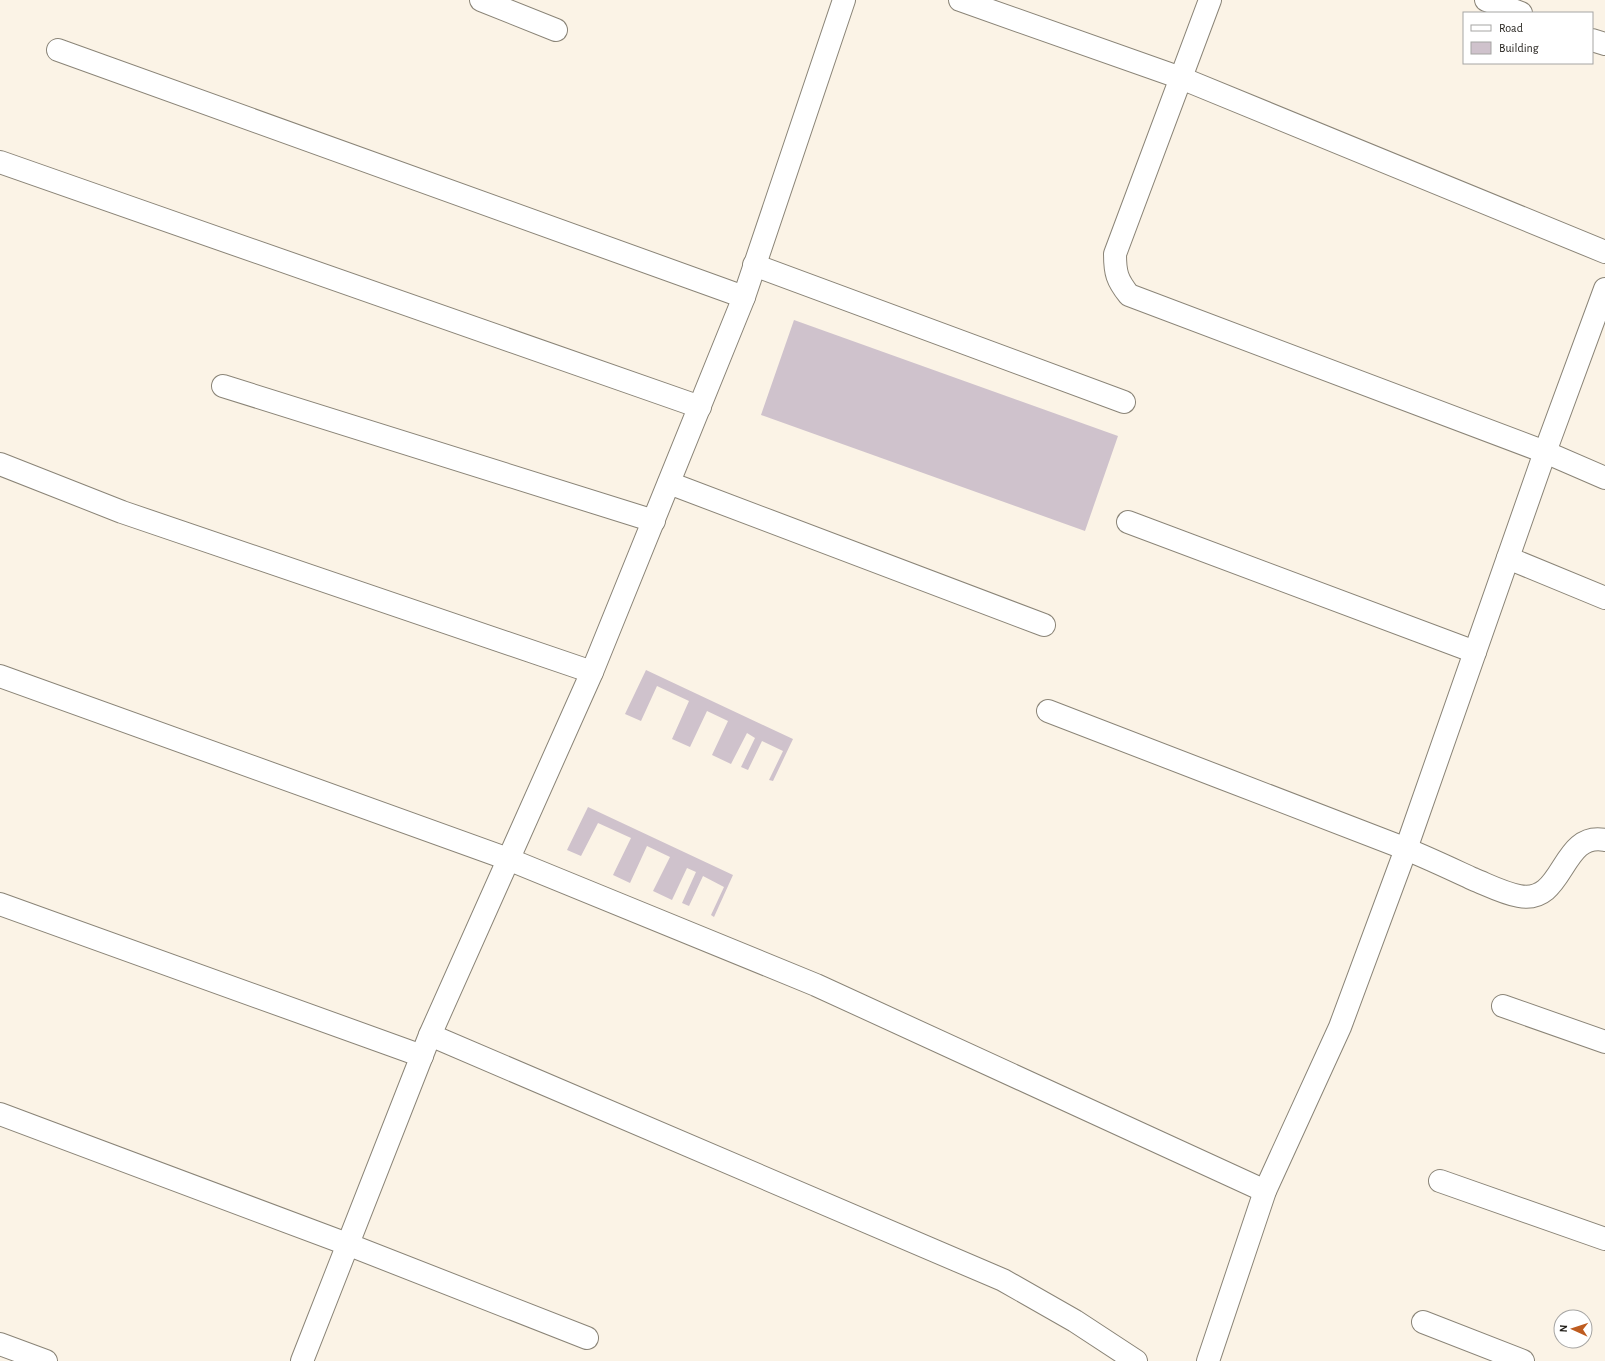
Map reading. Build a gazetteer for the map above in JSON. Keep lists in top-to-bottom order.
{
  "legend": ["Road", "Building"],
  "north": "left"
}
